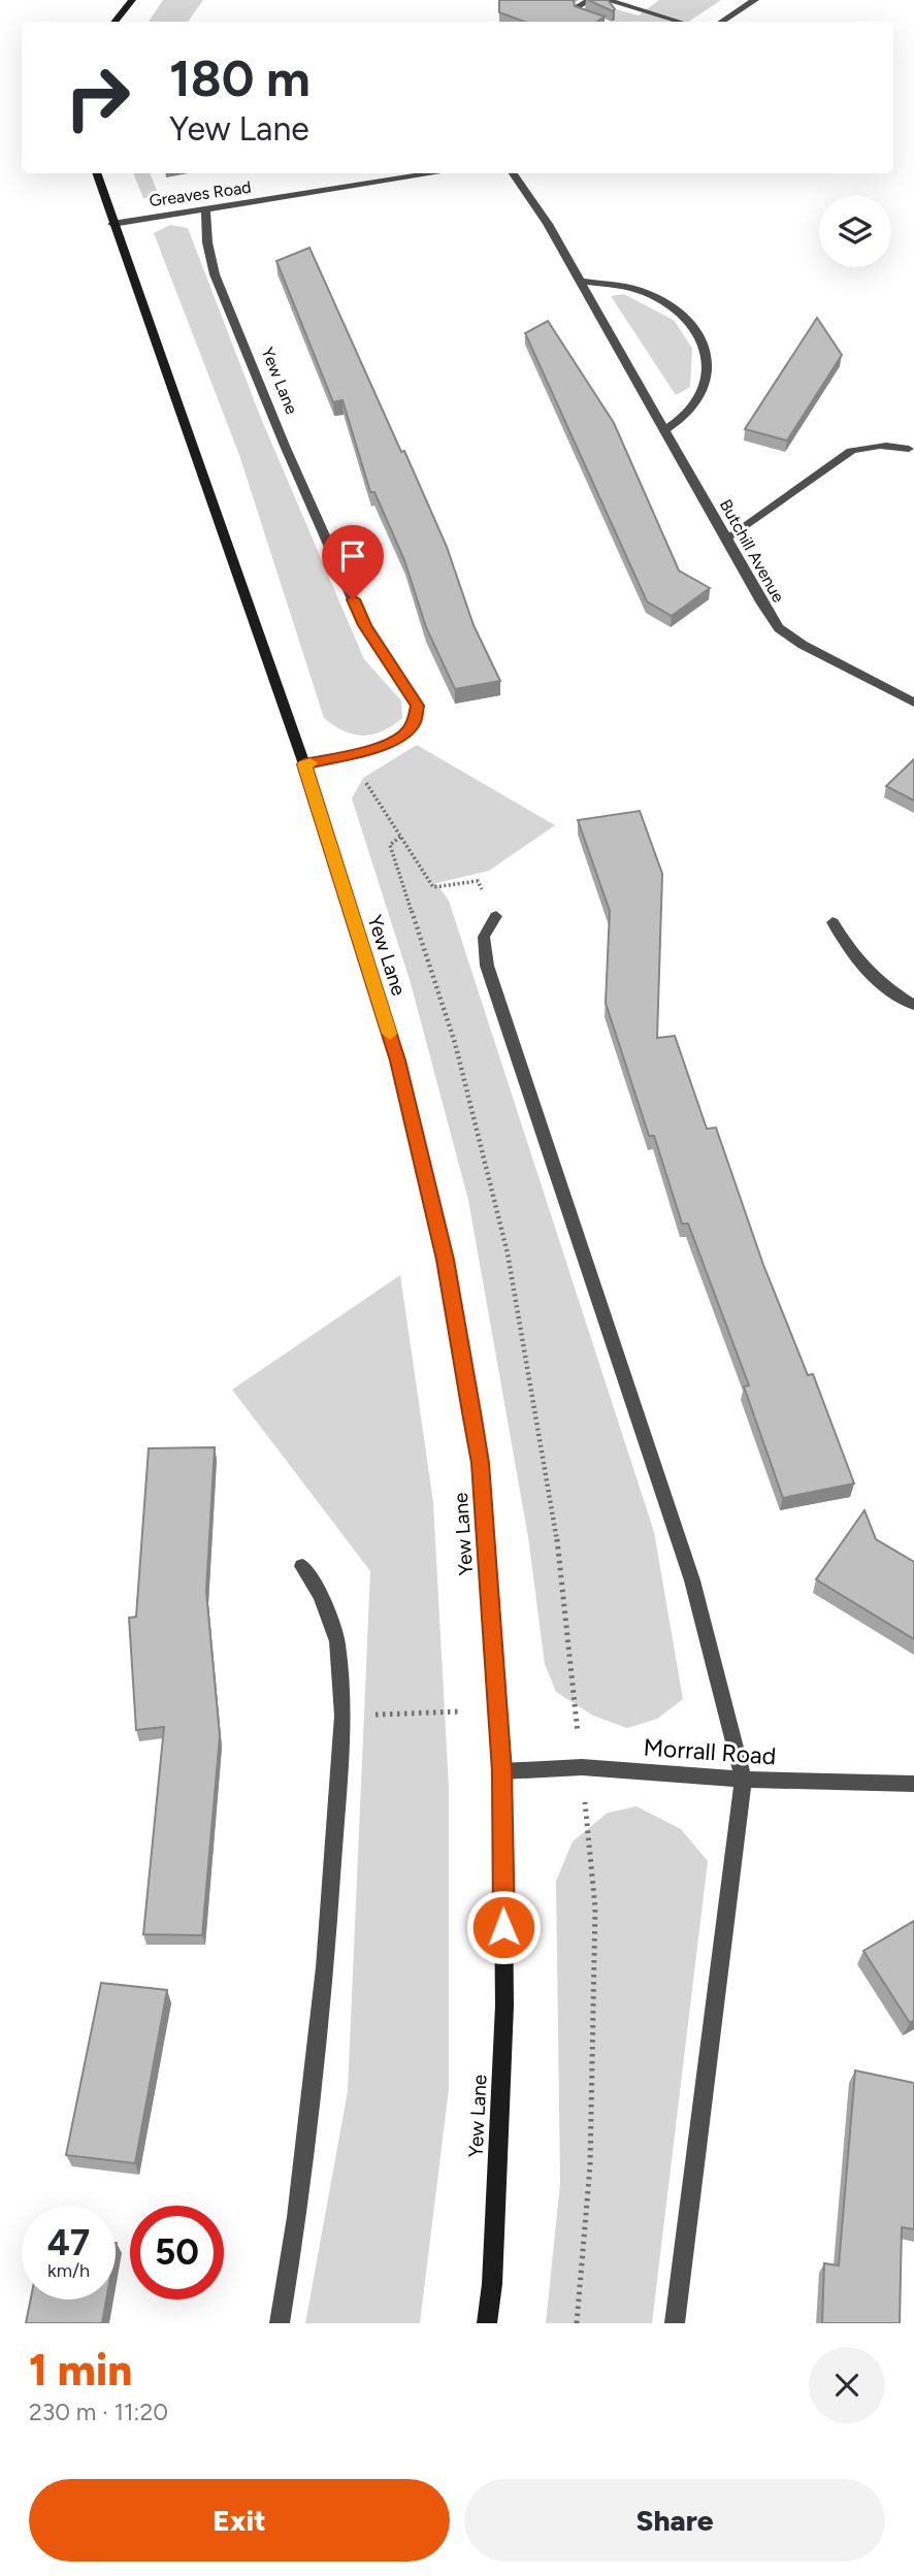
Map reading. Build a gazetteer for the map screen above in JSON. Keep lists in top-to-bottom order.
{
  "streets": {
    "main road": ["Yew Lane"],
    "street": ["Greaves Road", "Butchill Avenue", "Morrall Road"]
  },
  "crossings": [
    ["Greaves Road", "Yew Lane"],
    ["Yew Lane", "Morrall Road"]
  ],
  "page": {
    "turn": ["180 m", "Yew Lane"],
    "speed": "47 km/h",
    "limit": "50",
    "heading": ["1 min", "230 m · 11:20"],
    "buttons": ["Exit", "Share"]
  }
}
